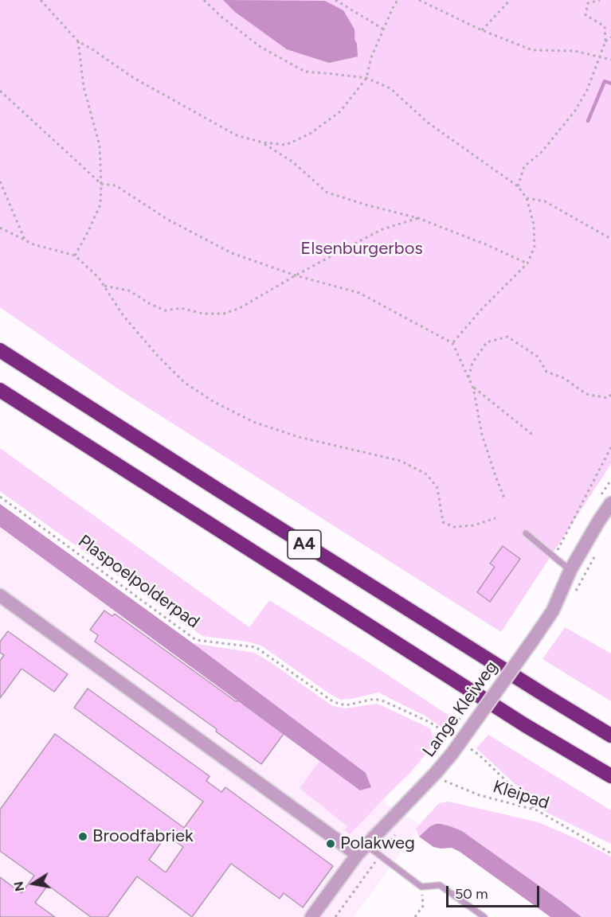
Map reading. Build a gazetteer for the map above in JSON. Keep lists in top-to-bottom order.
{
  "streets": {
    "highway": ["A4"],
    "street": ["Lange Kleiweg"],
    "path": ["Plaspoelpolderpad", "Kleipad"]
  },
  "crossings": [
    ["Lange Kleiweg", "Kleipad"]
  ],
  "parks": ["Elsenburgerbos"],
  "places": ["Broodfabriek", "Polakweg"],
  "scale_bar": "50 m",
  "north": "left"
}
